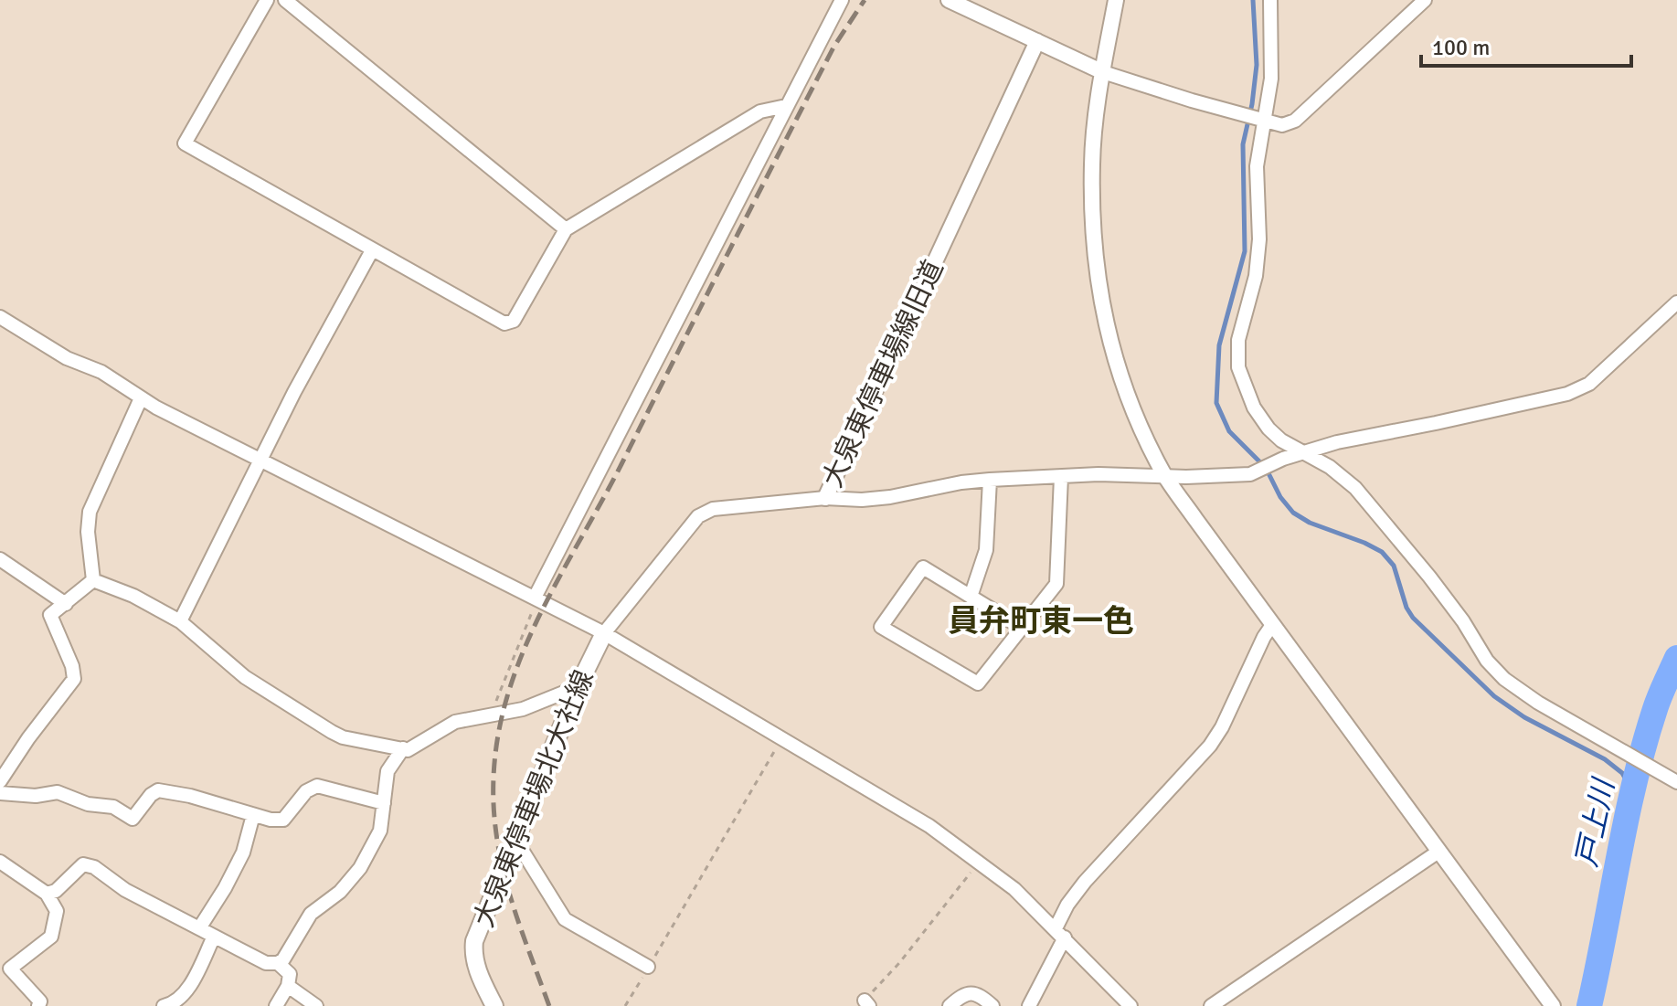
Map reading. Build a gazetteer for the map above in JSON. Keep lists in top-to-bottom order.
{
  "streets": {
    "main road": ["大泉東停車場北大社線"],
    "street": ["大泉東停車場線旧道"]
  },
  "crossings": [
    ["大泉東停車場線旧道", "大泉東停車場北大社線"]
  ],
  "districts": ["員弁町東一色"],
  "water": ["戸上川"],
  "scale_bar": "100 m"
}
